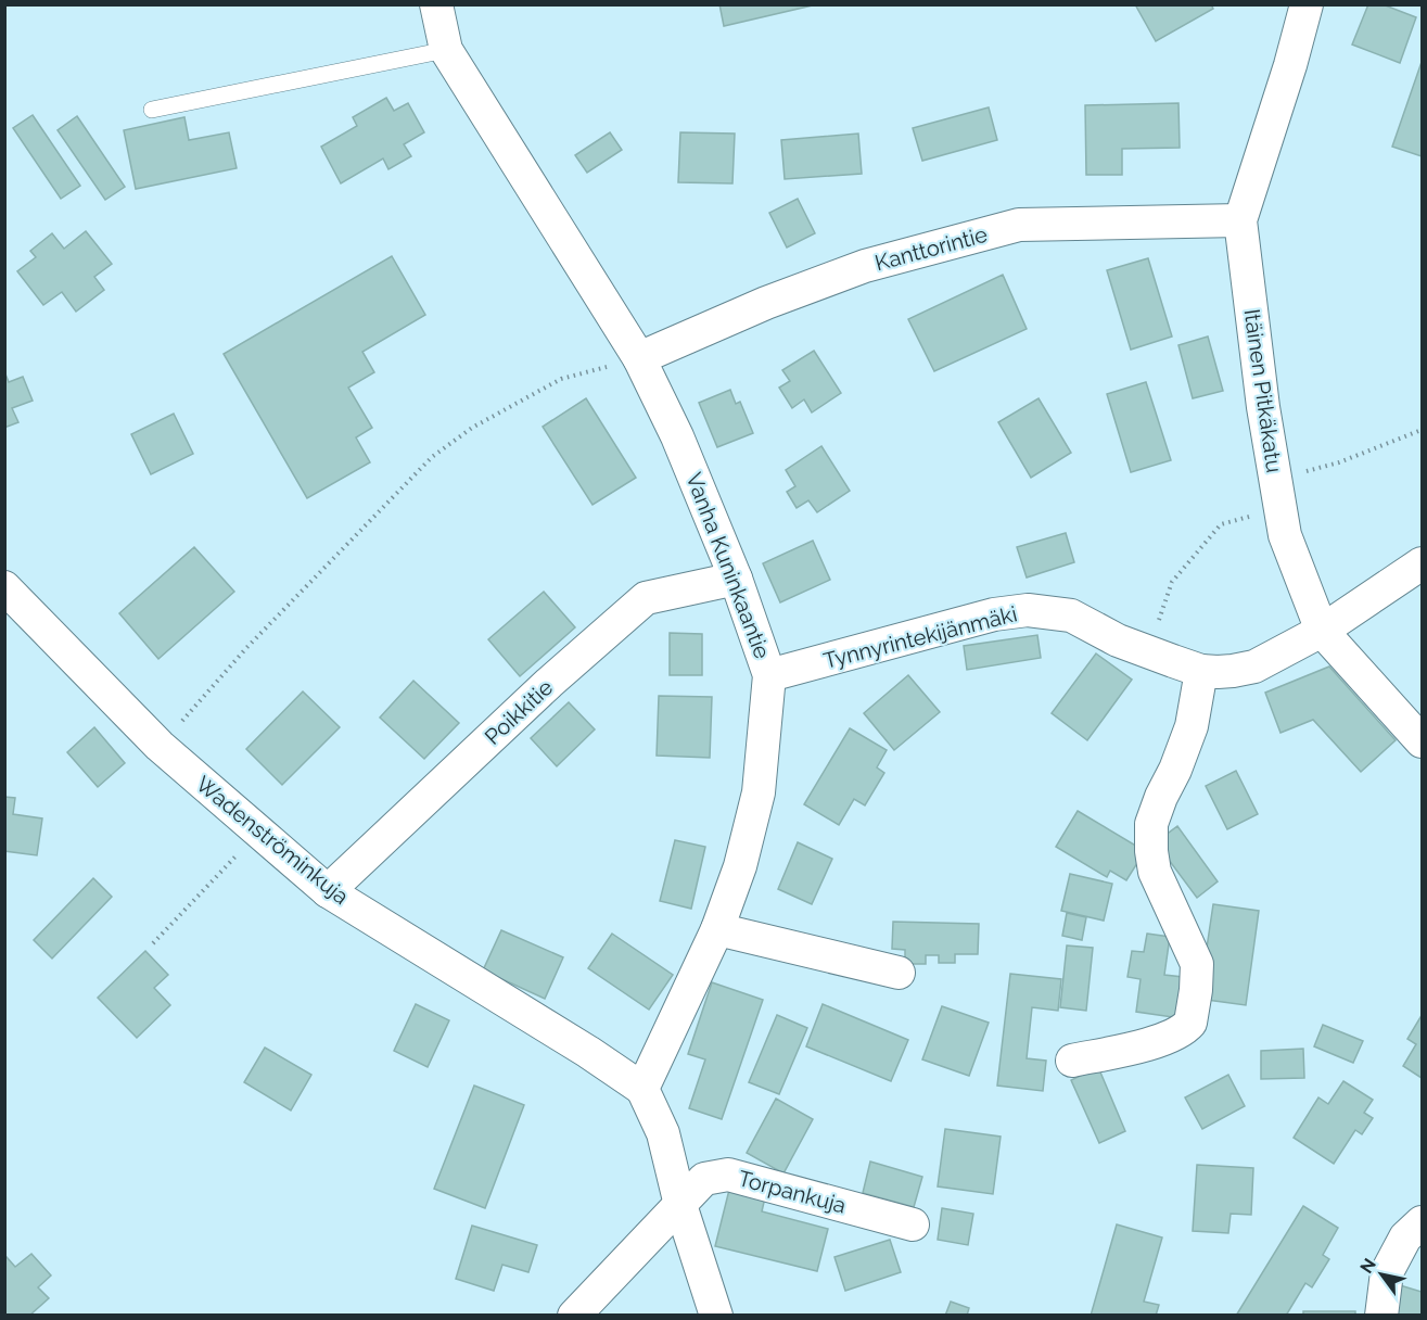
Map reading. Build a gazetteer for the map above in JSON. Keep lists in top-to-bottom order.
{
  "streets": {
    "street": [
      "Kanttorintie",
      "Itäinen Pitkäkatu",
      "Vanha Kuninkaantie",
      "Tynnyrintekijänmäki",
      "Poikkitie",
      "Wadenströminkuja",
      "Torpankuja"
    ]
  },
  "crossings": [
    ["Kanttorintie", "Itäinen Pitkäkatu"],
    ["Kanttorintie", "Vanha Kuninkaantie"],
    ["Itäinen Pitkäkatu", "Tynnyrintekijänmäki"],
    ["Vanha Kuninkaantie", "Tynnyrintekijänmäki"],
    ["Vanha Kuninkaantie", "Poikkitie"],
    ["Vanha Kuninkaantie", "Wadenströminkuja"],
    ["Poikkitie", "Wadenströminkuja"]
  ],
  "north": "top left"
}
